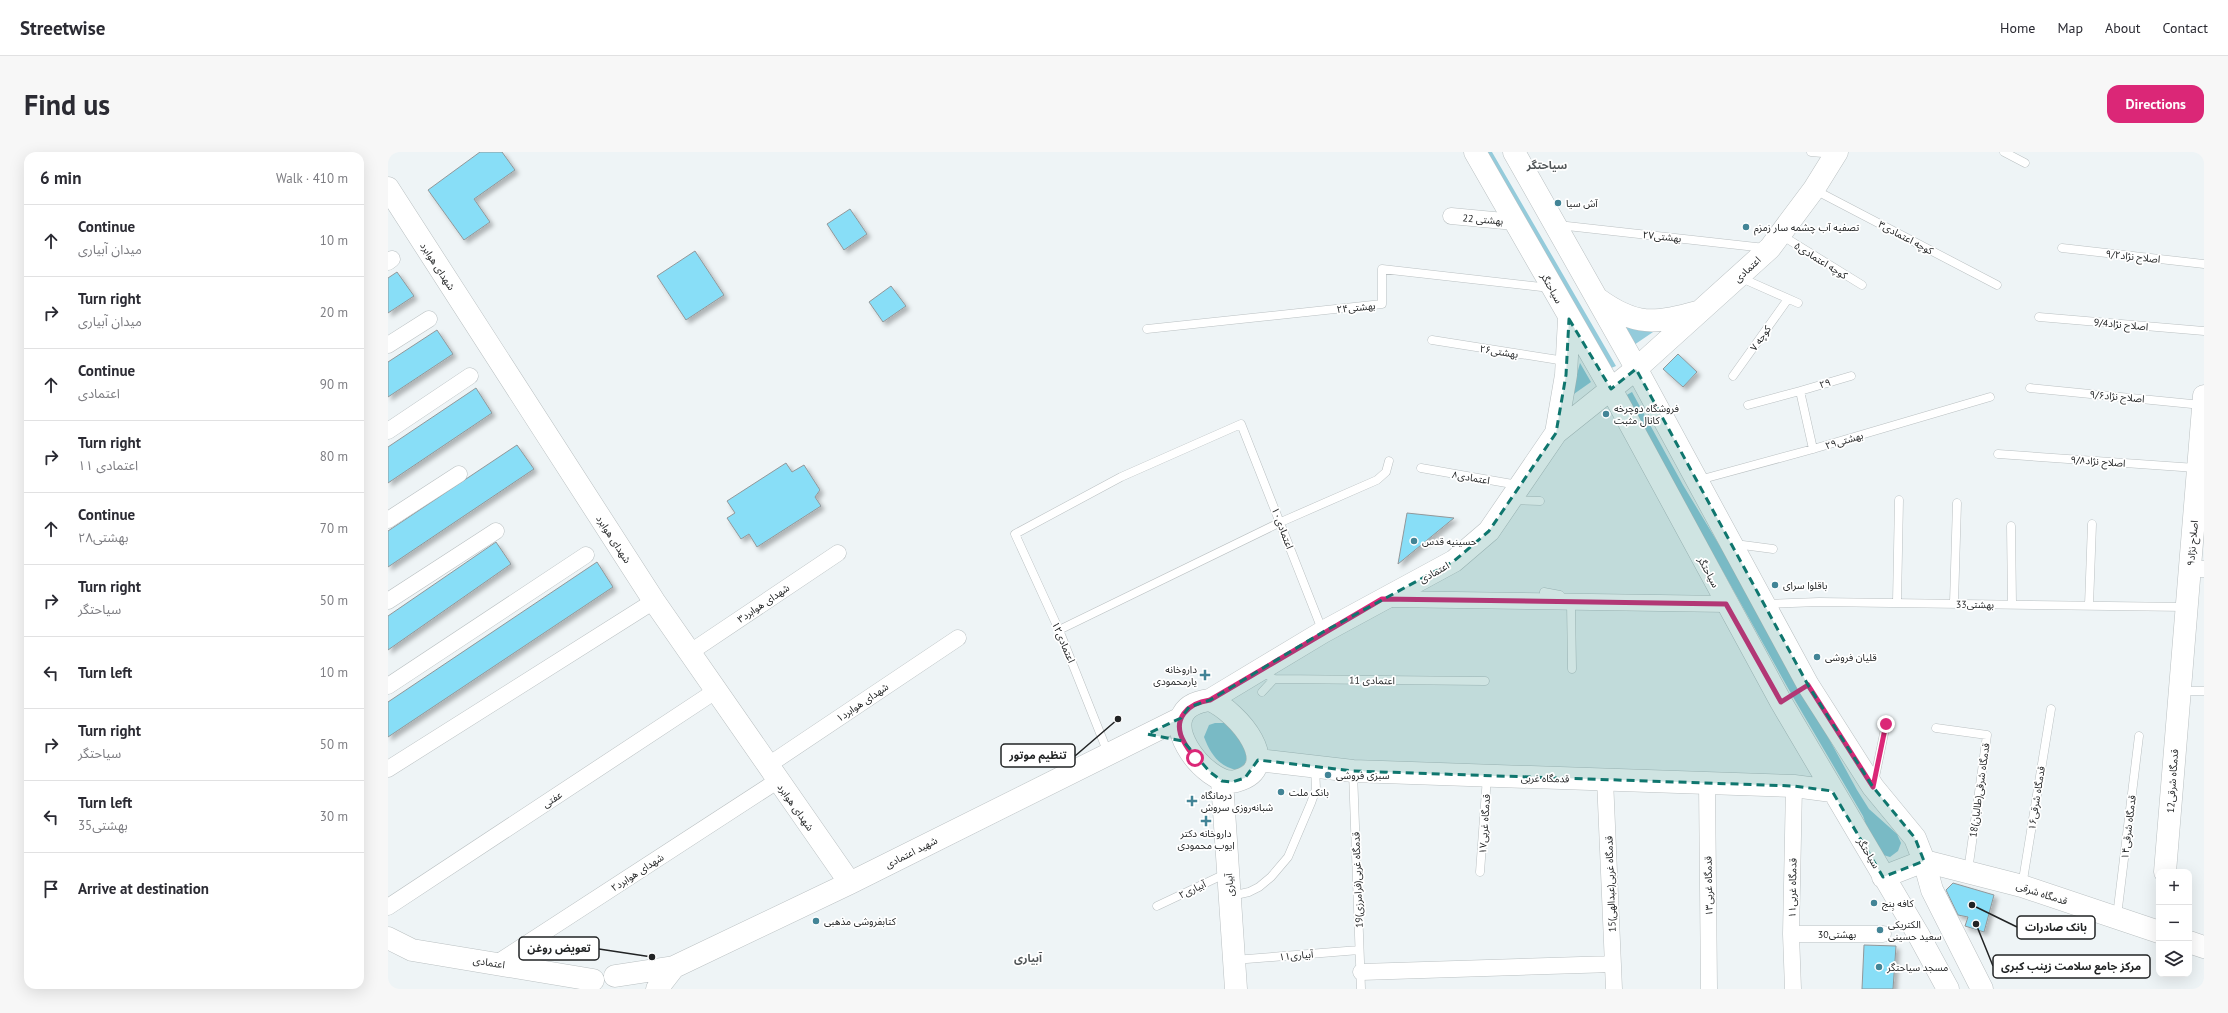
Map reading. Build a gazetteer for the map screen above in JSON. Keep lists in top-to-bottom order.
{
  "streets": {
    "street": [
      "22 بهشتی",
      "شهدای هوابرد",
      "اعتمادی",
      "سیاحتگر",
      "اصلاح نژاد۹",
      "۳شهدای هوابرد",
      "شهدای هوابرد۱",
      "قدمگاه غربی",
      "12قدمگاه شرقی",
      "عفتی",
      "شهید اعتمادی",
      "شهدای هوابرد۲",
      "15قدمگاه غربی(عبدالهی)",
      "آبیاری",
      "قدمگاه غربی۱۳",
      "قدمگاه غربی۱۱",
      "قدمگاه شرقی",
      "30بهشتی"
    ],
    "lane": [
      "۲۷بهشتی",
      "کوچه اعتمادی۳",
      "اصلاح نژاد۹/۲",
      "کوچه اعتمادی۵",
      "۲۴بهشتی",
      "9/4اصلاح نژاد",
      "کوچه ۷",
      "۲۶بهشتی",
      "۲۹",
      "اصلاح نژاد۹/۶",
      "۲۹بهشتی",
      "اصلاح نژاد۹/۸",
      "اعتمادی۸",
      "اعتمادی۱۰",
      "33بهشتی",
      "اعتمادی۱۲",
      "11 اعتمادی",
      "18قدمگاه شرقی(طالبان)",
      "قدمگاه شرقی۱۶",
      "قدمگاه غربی۱۷",
      "قدمگاه شرقی۱۴",
      "19قدمگاه غربی(فرامرزی)",
      "آبیاری۲",
      "آبیاری۱۱"
    ]
  },
  "crossings": [
    ["22 بهشتی", "سیاحتگر"],
    ["۲۷بهشتی", "کوچه اعتمادی۵"],
    ["۲۷بهشتی", "اعتمادی"],
    ["کوچه اعتمادی۳", "اعتمادی"],
    ["کوچه اعتمادی۵", "اعتمادی"],
    ["شهدای هوابرد", "۳شهدای هوابرد"],
    ["شهدای هوابرد", "شهدای هوابرد۱"],
    ["شهدای هوابرد", "عفتی"],
    ["شهدای هوابرد", "شهید اعتمادی"],
    ["شهدای هوابرد", "شهدای هوابرد۲"],
    ["اعتمادی", "سیاحتگر"],
    ["اعتمادی", "اعتمادی۸"],
    ["اعتمادی", "اعتمادی۱۰"],
    ["اعتمادی", "11 اعتمادی"],
    ["اعتمادی", "قدمگاه غربی"],
    ["اعتمادی", "شهید اعتمادی"],
    ["اعتمادی", "شهدای هوابرد۲"],
    ["اعتمادی", "آبیاری"],
    ["سیاحتگر", "۲۴بهشتی"],
    ["سیاحتگر", "قدمگاه غربی"],
    ["اصلاح نژاد۹/۶", "اصلاح نژاد۹"],
    ["اصلاح نژاد۹/۸", "اصلاح نژاد۹"],
    ["اعتمادی۱۰", "اعتمادی۱۲"],
    ["اصلاح نژاد۹", "33بهشتی"],
    ["اصلاح نژاد۹", "12قدمگاه شرقی"],
    ["اعتمادی۱۲", "شهید اعتمادی"],
    ["شهدای هوابرد۱", "شهدای هوابرد۲"],
    ["قدمگاه غربی", "قدمگاه غربی۱۷"],
    ["قدمگاه غربی", "شهید اعتمادی"],
    ["قدمگاه غربی", "19قدمگاه غربی(فرامرزی)"],
    ["قدمگاه غربی", "15قدمگاه غربی(عبدالهی)"],
    ["قدمگاه غربی", "آبیاری"],
    ["قدمگاه غربی", "قدمگاه غربی۱۳"],
    ["قدمگاه غربی", "قدمگاه غربی۱۱"],
    ["18قدمگاه شرقی(طالبان)", "قدمگاه شرقی"],
    ["قدمگاه شرقی۱۶", "قدمگاه شرقی"],
    ["قدمگاه شرقی۱۴", "قدمگاه شرقی"],
    ["شهید اعتمادی", "آبیاری"],
    ["19قدمگاه غربی(فرامرزی)", "آبیاری۱۱"],
    ["آبیاری", "آبیاری۲"],
    ["آبیاری", "آبیاری۱۱"],
    ["قدمگاه غربی۱۱", "30بهشتی"]
  ],
  "districts": ["سیاحتگر", "آبیاری"],
  "places": {
    "other": [
      "آش سیا",
      "تصفیه آب چشمه سار زمزم",
      "فروشگاه دوچرخه کانال مثبت",
      "حسینیه قدس",
      "باقلوا سرای",
      "قلیان فروشی",
      "تنظیم موتور",
      "سبزی فروشی",
      "بانک ملت",
      "کافه بِنج",
      "بانک صادرات",
      "کتابفروشی مذهبی",
      "مرکز جامع سلامت زینب کبری",
      "الکتریکی سعید حسینی",
      "تعویض روغن",
      "مسجد سیاحتگر"
    ],
    "health": ["داروخانه یارمحمودی", "درمانگاه شبانه‌روزی سروش", "داروخانه دکتر ایوب محمودی"]
  },
  "page": {
    "header": "Streetwise",
    "nav": [
      "Home",
      "Map",
      "About",
      "Contact"
    ],
    "buttons": "Directions",
    "title": "Find us",
    "heading": ["6 min", "Walk · 410 m"],
    "list": [
      ["Continue", "میدان آبیاری", "10 m"],
      ["Turn right", "میدان آبیاری", "20 m"],
      ["Continue", "اعتمادی", "90 m"],
      ["Turn right", "۱۱ اعتمادی", "80 m"],
      ["Continue", "۲۸بهشتی", "70 m"],
      ["Turn right", "سیاحتگر", "50 m"],
      ["Turn left", "10 m"],
      ["Turn right", "سیاحتگر", "50 m"],
      ["Turn left", "بهشتی35", "30 m"],
      "Arrive at destination"
    ],
    "map_buttons": ["+", "−"]
  }
}
